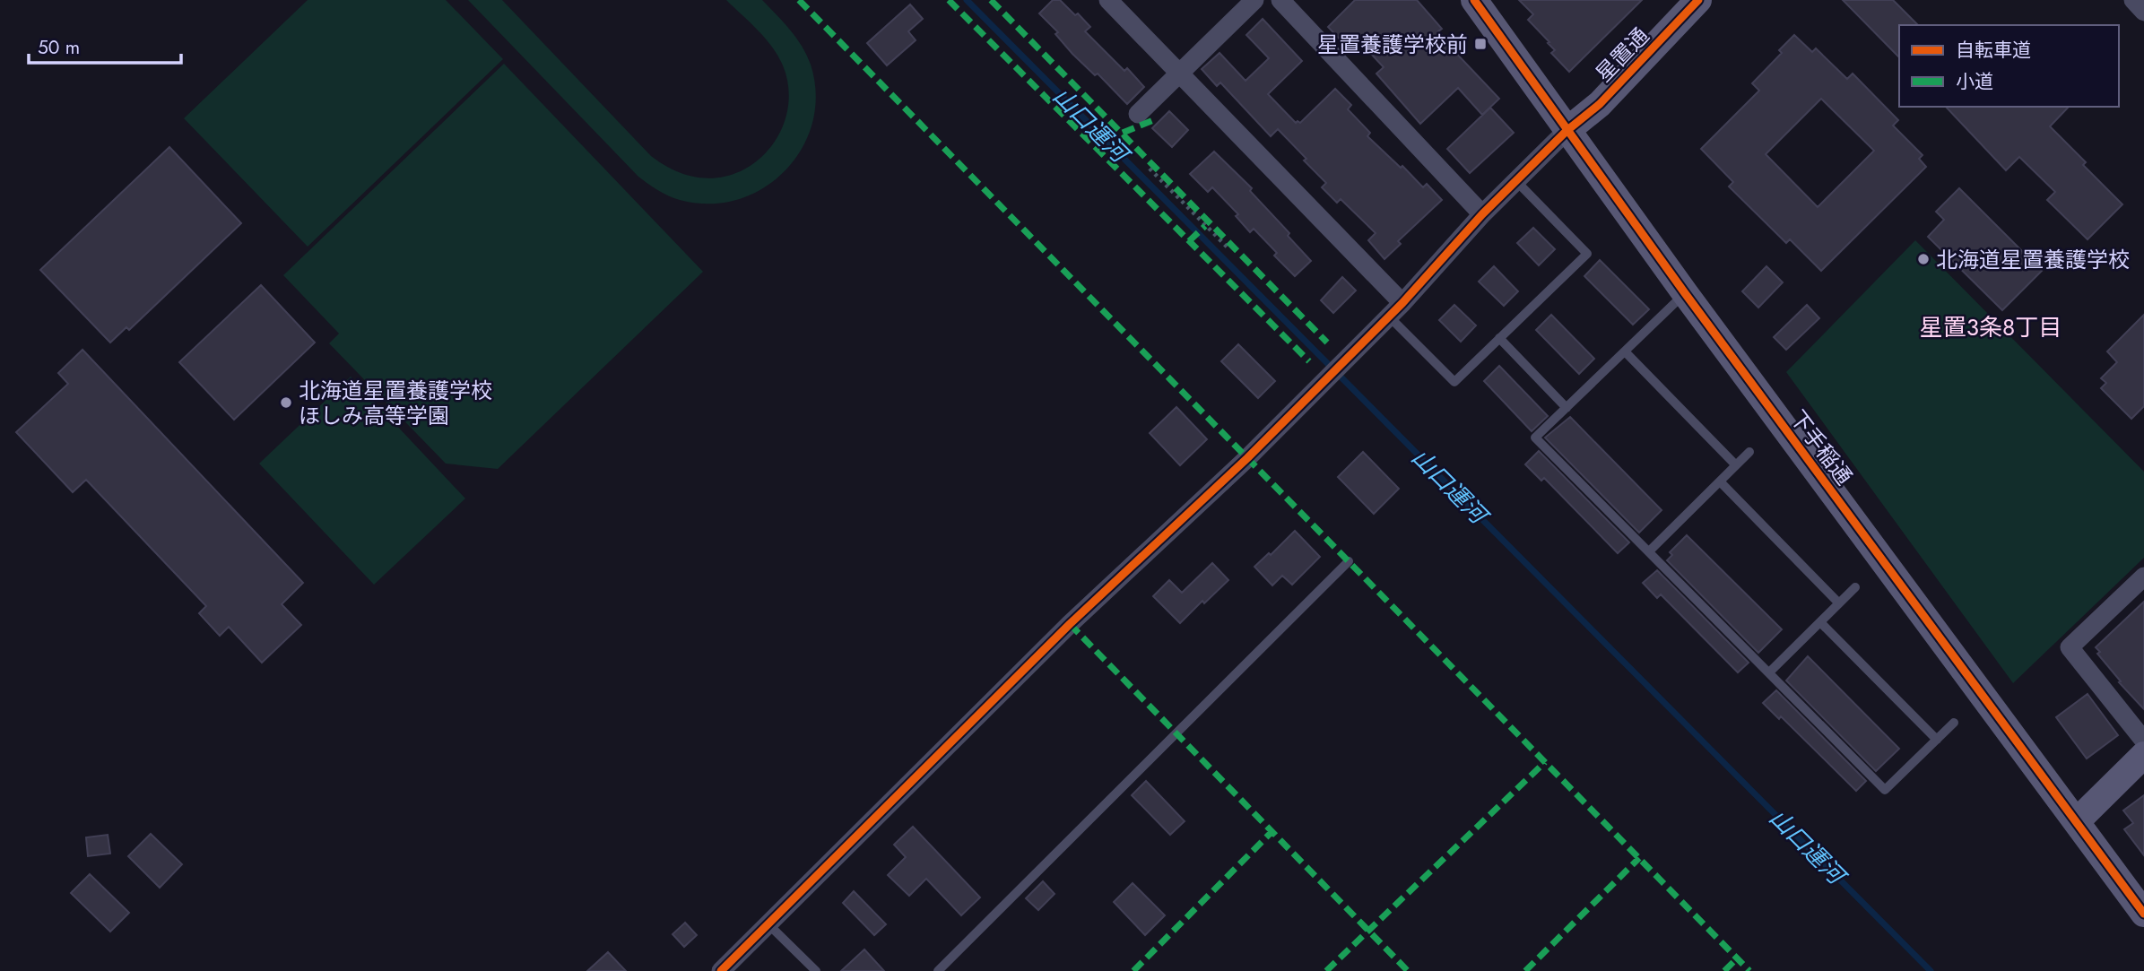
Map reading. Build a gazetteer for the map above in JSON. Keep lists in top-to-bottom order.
{
  "streets": {
    "street": ["星置通", "下手稲通"]
  },
  "crossings": [
    ["星置通", "下手稲通"]
  ],
  "districts": ["星置3条8丁目"],
  "water": ["山口運河"],
  "places": {
    "transit": ["星置養護学校前"],
    "other": ["北海道星置養護学校", "北海道星置養護学校 ほしみ高等学園"]
  },
  "legend": ["自転車道", "小道"],
  "scale_bar": "50 m"
}
